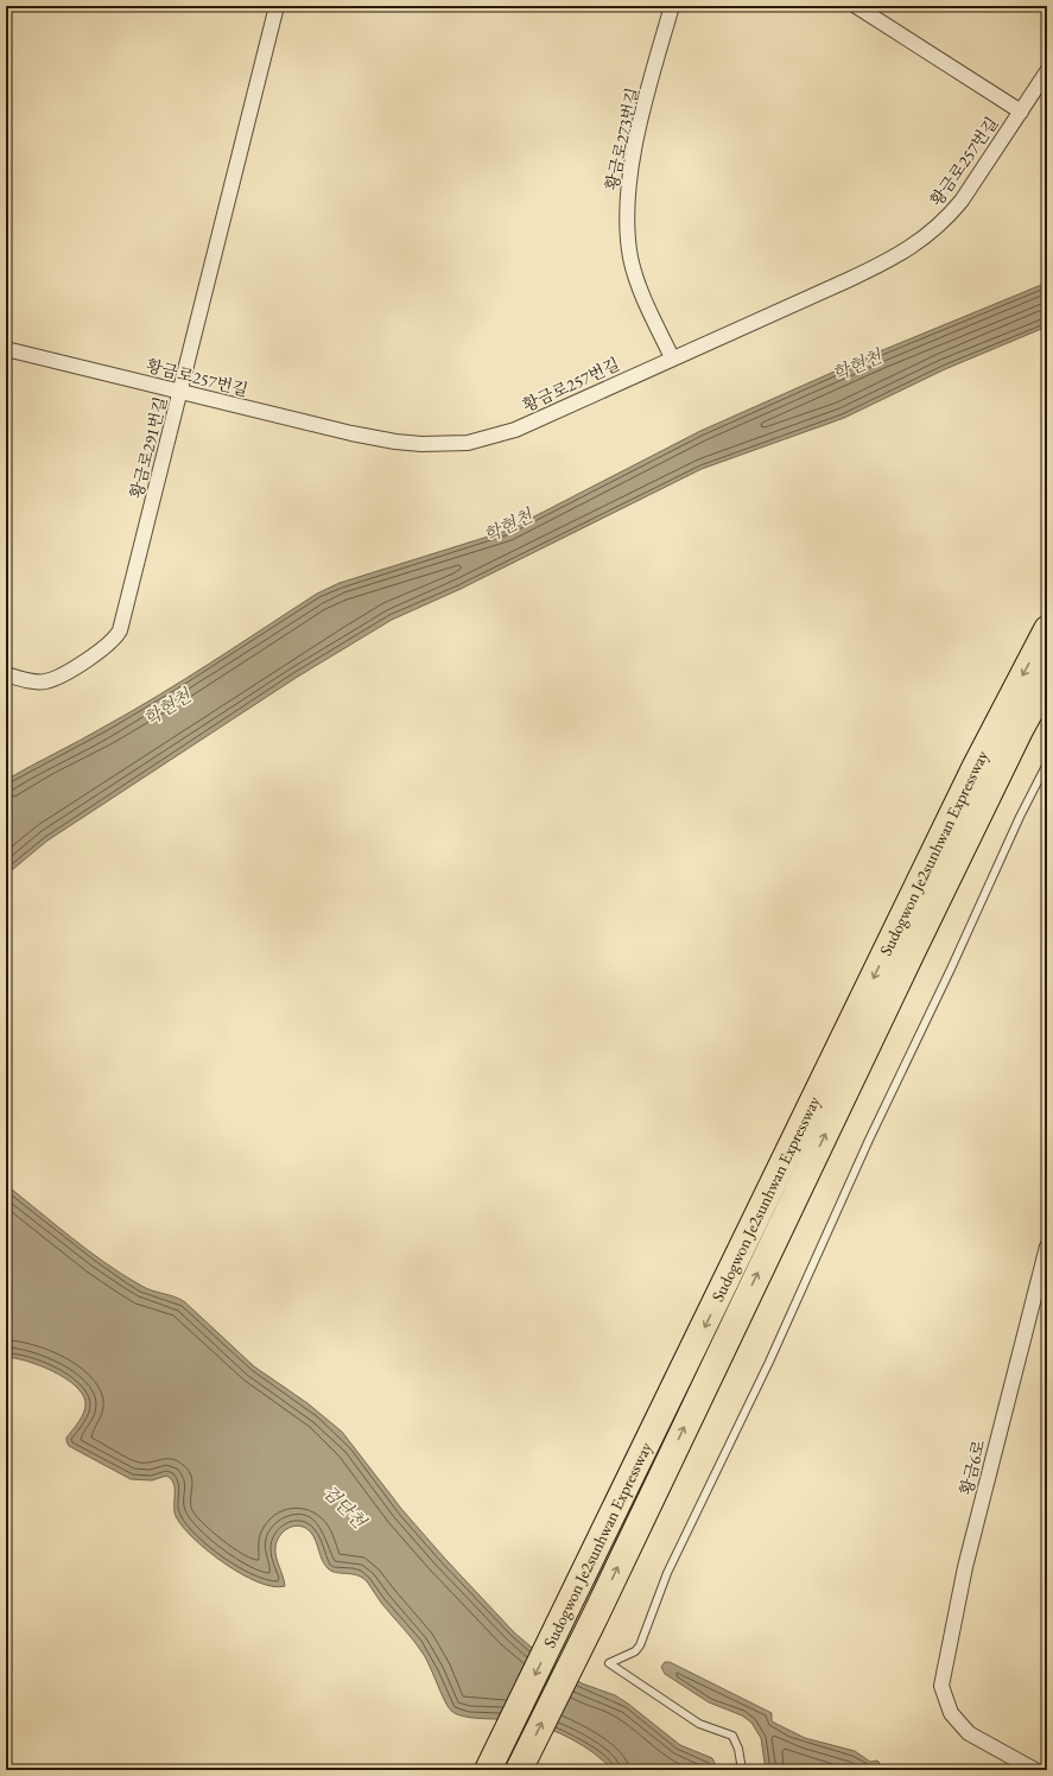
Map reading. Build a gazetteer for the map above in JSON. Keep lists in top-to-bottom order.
{
  "streets": {
    "highway": ["Sudogwon Je2sunhwan Expressway"],
    "street": [
      "황금로273번길",
      "황금로257번길",
      "황금로291번길",
      "황금6로"
    ]
  },
  "crossings": [
    ["황금로273번길", "황금로257번길"],
    ["황금로257번길", "황금로291번길"]
  ],
  "water": ["학현천", "검단천"]
}
